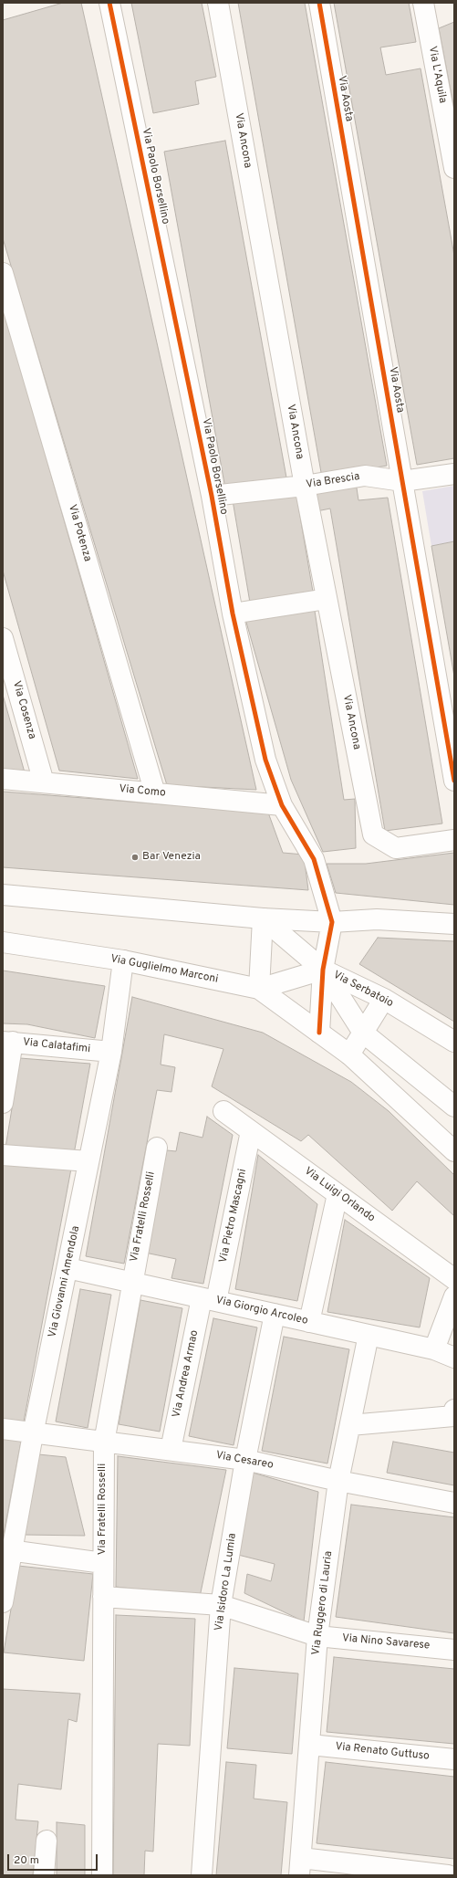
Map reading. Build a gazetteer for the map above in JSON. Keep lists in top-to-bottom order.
{
  "streets": {
    "street": [
      "Via L'Aquila",
      "Via Aosta",
      "Via Ancona",
      "Via Paolo Borsellino",
      "Via Brescia",
      "Via Potenza",
      "Via Cosenza",
      "Via Como",
      "Via Guglielmo Marconi",
      "Via Serbatoio",
      "Via Calatafimi",
      "Via Luigi Orlando",
      "Via Pietro Mascagni",
      "Via Fratelli Rosselli",
      "Via Giovanni Amendola",
      "Via Giorgio Arcoleo",
      "Via Andrea Armao",
      "Via Cesareo",
      "Via Isidoro La Lumia",
      "Via Ruggero di Lauria",
      "Via Nino Savarese",
      "Via Renato Guttuso"
    ]
  },
  "crossings": [
    ["Via Aosta", "Via Brescia"],
    ["Via Ancona", "Via Brescia"],
    ["Via Paolo Borsellino", "Via Brescia"],
    ["Via Paolo Borsellino", "Via Como"],
    ["Via Potenza", "Via Como"],
    ["Via Cosenza", "Via Como"],
    ["Via Guglielmo Marconi", "Via Serbatoio"],
    ["Via Guglielmo Marconi", "Via Giovanni Amendola"],
    ["Via Calatafimi", "Via Giovanni Amendola"],
    ["Via Luigi Orlando", "Via Pietro Mascagni"],
    ["Via Pietro Mascagni", "Via Giorgio Arcoleo"],
    ["Via Pietro Mascagni", "Via Andrea Armao"],
    ["Via Fratelli Rosselli", "Via Giorgio Arcoleo"],
    ["Via Fratelli Rosselli", "Via Cesareo"],
    ["Via Fratelli Rosselli", "Via Nino Savarese"],
    ["Via Giovanni Amendola", "Via Giorgio Arcoleo"],
    ["Via Giovanni Amendola", "Via Cesareo"],
    ["Via Giorgio Arcoleo", "Via Andrea Armao"],
    ["Via Giorgio Arcoleo", "Via Isidoro La Lumia"],
    ["Via Giorgio Arcoleo", "Via Ruggero di Lauria"],
    ["Via Andrea Armao", "Via Cesareo"],
    ["Via Cesareo", "Via Isidoro La Lumia"],
    ["Via Cesareo", "Via Ruggero di Lauria"],
    ["Via Isidoro La Lumia", "Via Nino Savarese"],
    ["Via Ruggero di Lauria", "Via Nino Savarese"],
    ["Via Ruggero di Lauria", "Via Renato Guttuso"]
  ],
  "places": ["Bar Venezia"],
  "scale_bar": "20 m"
}
